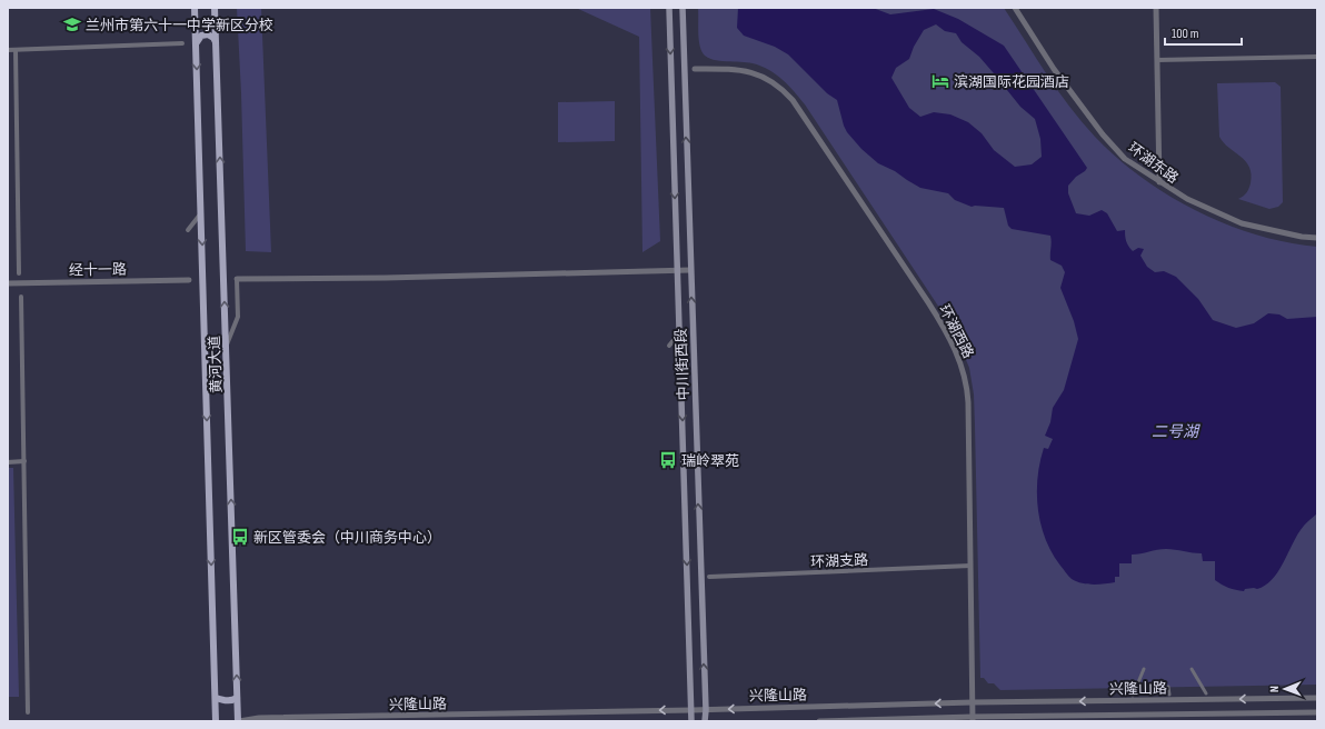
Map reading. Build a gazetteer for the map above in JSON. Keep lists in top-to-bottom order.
{
  "streets": {
    "main road": ["黄河大道", "中川街西段"],
    "street": [
      "环湖东路",
      "经十一路",
      "环湖西路",
      "环湖支路",
      "兴隆山路"
    ]
  },
  "crossings": [
    ["环湖西路", "环湖支路"],
    ["环湖西路", "兴隆山路"],
    ["黄河大道", "兴隆山路"],
    ["中川街西段", "兴隆山路"]
  ],
  "water": ["二号湖"],
  "places": {
    "school or university": ["兰州市第六十一中学新区分校"],
    "hotel": ["滨湖国际花园酒店"],
    "bus stop": ["瑞岭翠苑", "新区管委会（中川商务中心）"]
  },
  "scale_bar": "100 m",
  "north": "left"
}
